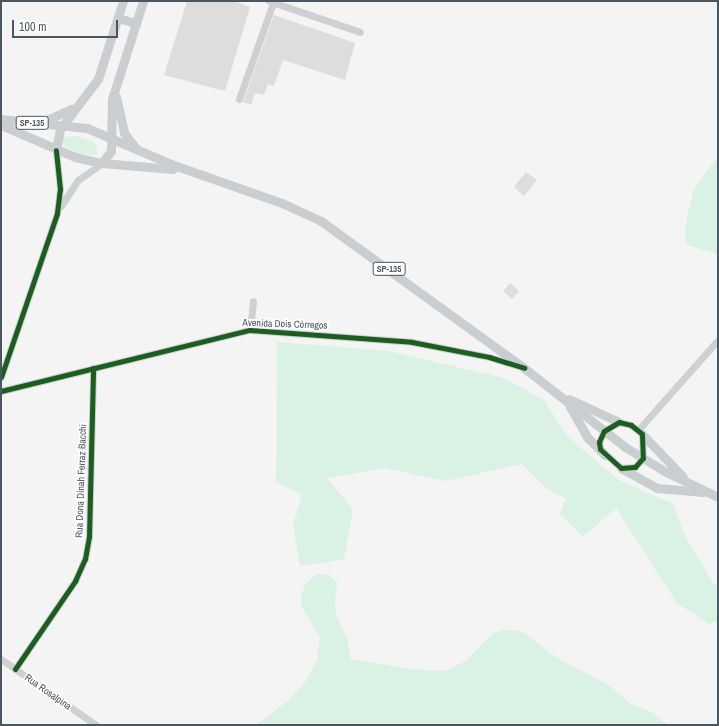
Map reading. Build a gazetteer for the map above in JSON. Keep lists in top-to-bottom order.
{
  "streets": {
    "main road": ["SP-135"],
    "street": ["Avenida Dois Córregos", "Rua Dona Dinah Ferraz Bacchi", "Rua Rosalpina"]
  },
  "crossings": [
    ["SP-135", "Avenida Dois Córregos"],
    ["Avenida Dois Córregos", "Rua Dona Dinah Ferraz Bacchi"],
    ["Rua Dona Dinah Ferraz Bacchi", "Rua Rosalpina"]
  ],
  "scale_bar": "100 m"
}
